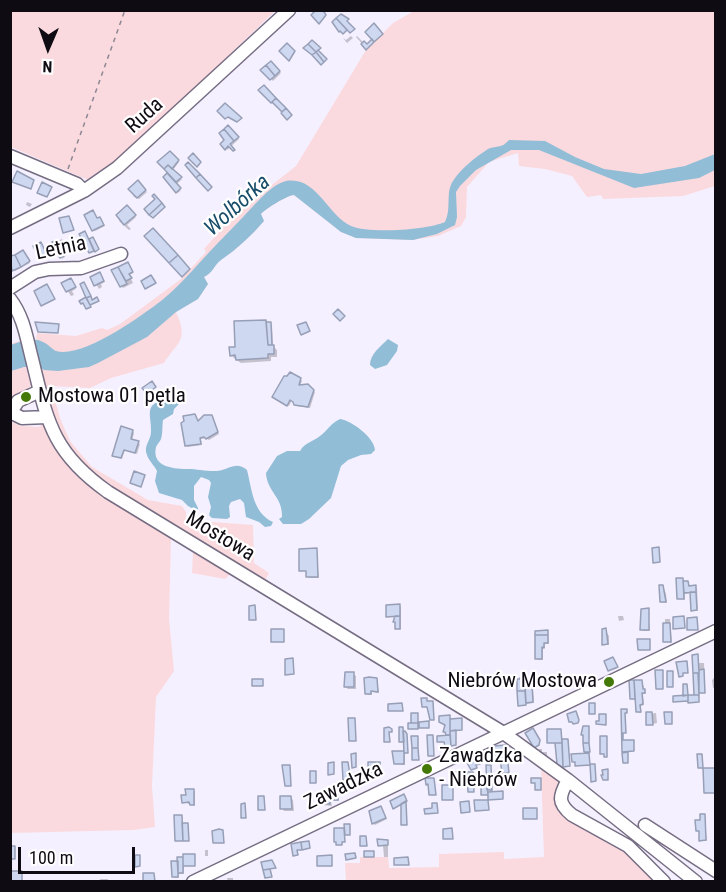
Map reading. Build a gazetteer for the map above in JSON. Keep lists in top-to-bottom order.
{
  "streets": {
    "street": [
      "Ruda",
      "Letnia",
      "Mostowa",
      "Zawadzka"
    ]
  },
  "crossings": [
    ["Mostowa", "Zawadzka"]
  ],
  "water": ["Wolbórka"],
  "places": ["Mostowa 01 pętla", "Niebrów Mostowa", "Zawadzka - Niebrów"],
  "scale_bar": "100 m",
  "north": "bottom"
}
